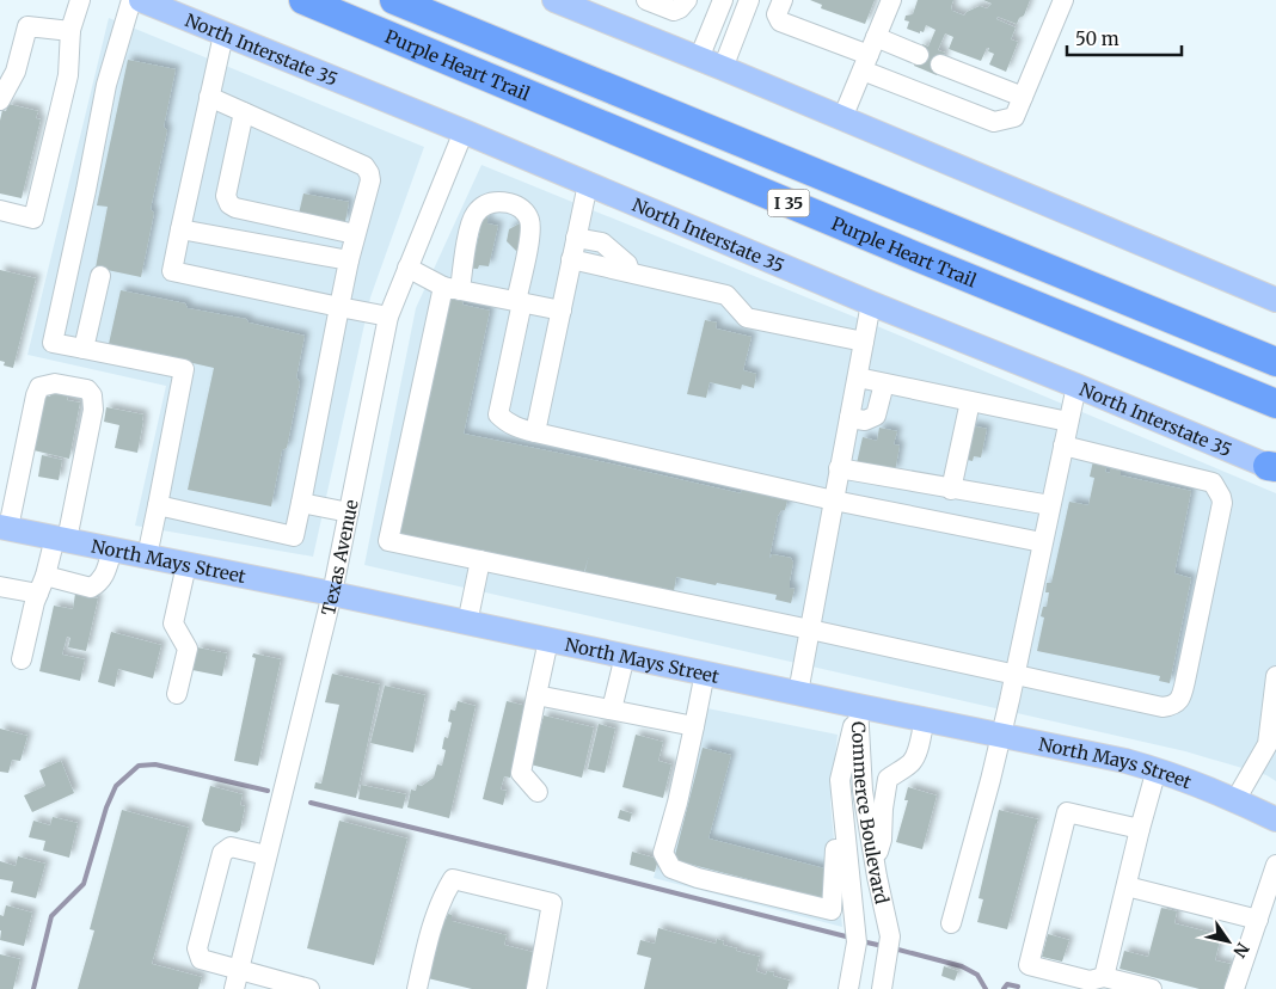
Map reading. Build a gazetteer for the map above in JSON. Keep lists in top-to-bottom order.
{
  "streets": {
    "highway": ["Purple Heart Trail", "I 35"],
    "main road": ["North Interstate 35", "North Mays Street"],
    "street": ["Texas Avenue", "Commerce Boulevard"]
  },
  "crossings": [
    ["North Interstate 35", "Texas Avenue"],
    ["Texas Avenue", "North Mays Street"],
    ["North Mays Street", "Commerce Boulevard"]
  ],
  "scale_bar": "50 m",
  "north": "bottom right"
}
